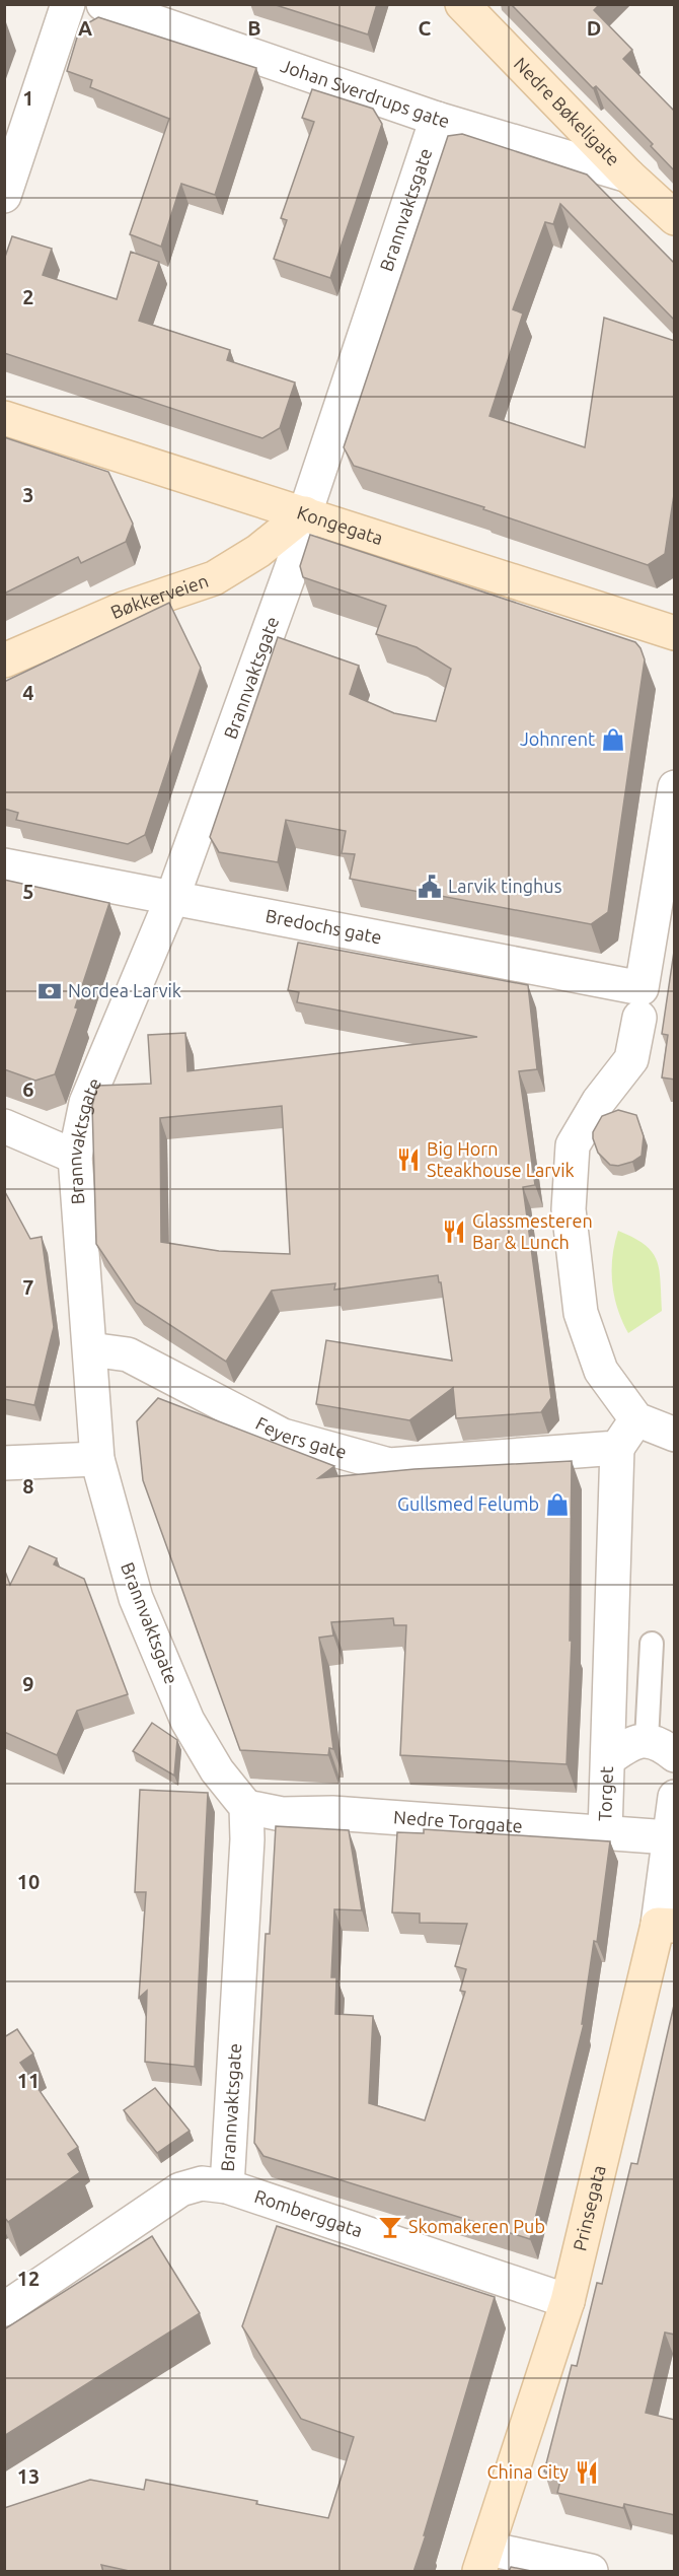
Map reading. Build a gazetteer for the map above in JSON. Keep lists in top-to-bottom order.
{
  "streets": {
    "main road": [
      "Nedre Bøkeligate",
      "Kongegata",
      "Bøkkerveien",
      "Prinsegata"
    ],
    "street": [
      "Johan Sverdrups gate",
      "Brannvaktsgate",
      "Bredochs gate",
      "Feyers gate",
      "Torget",
      "Nedre Torggate",
      "Romberggata"
    ]
  },
  "crossings": [
    ["Johan Sverdrups gate", "Nedre Bøkeligate"],
    ["Johan Sverdrups gate", "Brannvaktsgate"],
    ["Brannvaktsgate", "Kongegata"],
    ["Brannvaktsgate", "Bøkkerveien"],
    ["Brannvaktsgate", "Bredochs gate"],
    ["Brannvaktsgate", "Feyers gate"],
    ["Brannvaktsgate", "Nedre Torggate"],
    ["Brannvaktsgate", "Romberggata"],
    ["Kongegata", "Bøkkerveien"],
    ["Torget", "Nedre Torggate"],
    ["Nedre Torggate", "Prinsegata"],
    ["Prinsegata", "Romberggata"]
  ],
  "places": {
    "shop": ["Johnrent", "Gullsmed Felumb"],
    "public building": ["Larvik tinghus"],
    "bank": ["Nordea Larvik"],
    "restaurant": ["Big Horn Steakhouse Larvik", "Glassmesteren Bar & Lunch", "China City"],
    "bar": ["Skomakeren Pub"]
  },
  "grid": {
    "columns": [
      "A",
      "B",
      "C",
      "D"
    ],
    "rows": [
      "1",
      "2",
      "3",
      "4",
      "5",
      "6",
      "7",
      "8",
      "9",
      "10",
      "11",
      "12",
      "13"
    ]
  }
}
